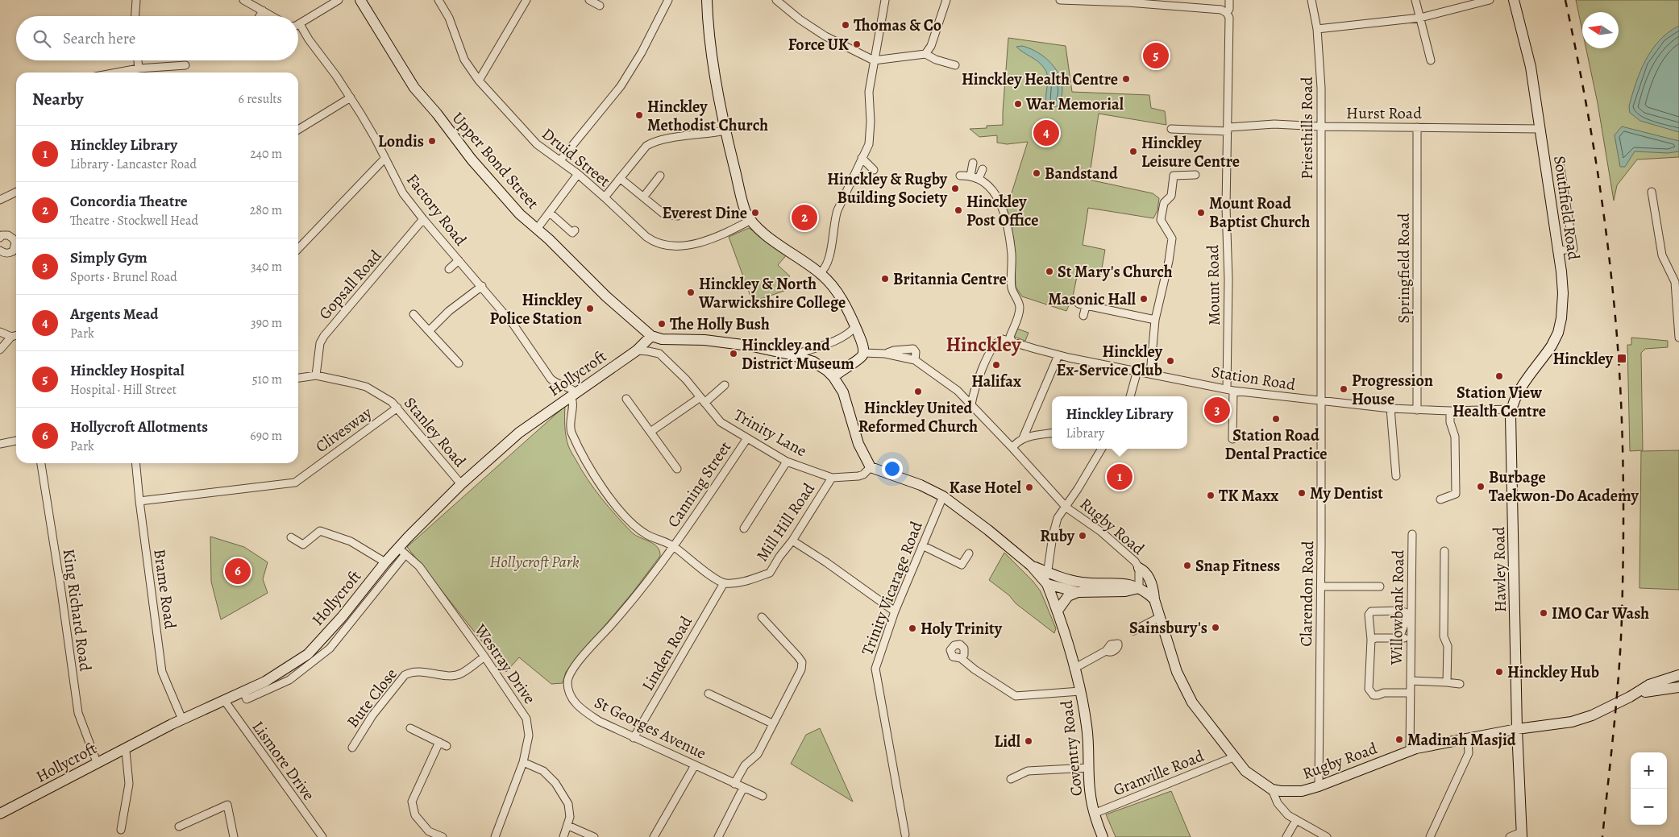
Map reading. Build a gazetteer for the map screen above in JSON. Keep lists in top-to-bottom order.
{
  "streets": {
    "main road": [
      "Upper Bond Street",
      "Southfield Road",
      "Hollycroft",
      "Rugby Road",
      "Hawley Road",
      "Coventry Road"
    ],
    "street": [
      "Hurst Road",
      "Priesthills Road",
      "Druid Street",
      "Factory Road",
      "Springfield Road",
      "Gopsall Road",
      "Mount Road",
      "Station Road",
      "Clivesway",
      "Stanley Road",
      "Trinity Lane",
      "Canning Street",
      "Mill Hill Road",
      "Trinity Vicarage Road",
      "Brame Road",
      "Clarendon Road",
      "Willowbank Road",
      "King Richard Road",
      "Linden Road",
      "Westray Drive",
      "Bute Close",
      "St Georges Avenue",
      "Lismore Drive",
      "Granville Road"
    ]
  },
  "crossings": [
    ["Hurst Road", "Priesthills Road"],
    ["Hurst Road", "Southfield Road"],
    ["Hurst Road", "Springfield Road"],
    ["Hurst Road", "Mount Road"],
    ["Priesthills Road", "Station Road"],
    ["Priesthills Road", "Clarendon Road"],
    ["Upper Bond Street", "Hollycroft"],
    ["Southfield Road", "Station Road"],
    ["Southfield Road", "Hawley Road"],
    ["Factory Road", "Gopsall Road"],
    ["Factory Road", "Hollycroft"],
    ["Springfield Road", "Station Road"],
    ["Gopsall Road", "Stanley Road"],
    ["Mount Road", "Station Road"],
    ["Hollycroft", "Stanley Road"],
    ["Hollycroft", "Trinity Lane"],
    ["Hollycroft", "Brame Road"],
    ["Hollycroft", "King Richard Road"],
    ["Hollycroft", "Westray Drive"],
    ["Hollycroft", "Lismore Drive"],
    ["Station Road", "Rugby Road"],
    ["Station Road", "Hawley Road"],
    ["Station Road", "Clarendon Road"],
    ["Clivesway", "Stanley Road"],
    ["Clivesway", "Brame Road"],
    ["Trinity Lane", "Canning Street"],
    ["Trinity Lane", "Mill Hill Road"],
    ["Canning Street", "St Georges Avenue"],
    ["Mill Hill Road", "Linden Road"],
    ["Rugby Road", "Hawley Road"],
    ["Rugby Road", "Clarendon Road"],
    ["Rugby Road", "Willowbank Road"],
    ["Rugby Road", "Coventry Road"],
    ["Rugby Road", "Granville Road"],
    ["Linden Road", "St Georges Avenue"],
    ["Westray Drive", "Bute Close"],
    ["Coventry Road", "Granville Road"]
  ],
  "districts": ["Hinckley"],
  "parks": ["Hollycroft Park"],
  "places": {
    "other": [
      "Thomas & Co",
      "Force UK",
      "Hinckley Health Centre",
      "War Memorial",
      "Hinckley Methodist Church",
      "Londis",
      "Hinckley Leisure Centre",
      "Bandstand",
      "Hinckley & Rugby Building Society",
      "Hinckley Post Office",
      "Everest Dine",
      "Mount Road Baptist Church",
      "St Mary's Church",
      "Britannia Centre",
      "Hinckley & North Warwickshire College",
      "Masonic Hall",
      "Hinckley Police Station",
      "The Holly Bush",
      "Hinckley and District Museum",
      "Hinckley Ex-Service Club",
      "Halifax",
      "Station View Health Centre",
      "Progression House",
      "Hinckley United Reformed Church",
      "Station Road Dental Practice",
      "Burbage Taekwon-Do Academy",
      "Kase Hotel",
      "My Dentist",
      "TK Maxx",
      "Ruby",
      "Snap Fitness",
      "IMO Car Wash",
      "Sainsbury's",
      "Holy Trinity",
      "Hinckley Hub",
      "Madinah Masjid",
      "Lidl"
    ],
    "transit": ["Hinckley"]
  },
  "north": "left",
  "page": {
    "search": "Search here",
    "pins": [
      "5",
      "4",
      "2",
      "3",
      "1",
      "6"
    ],
    "heading": ["Nearby", "6 results"],
    "list": [
      {
        "mark": "1",
        "name": "Hinckley Library",
        "note": "Library · Lancaster Road",
        "value": "240 m"
      },
      {
        "mark": "2",
        "name": "Concordia Theatre",
        "note": "Theatre · Stockwell Head",
        "value": "280 m"
      },
      {
        "mark": "3",
        "name": "Simply Gym",
        "note": "Sports · Brunel Road",
        "value": "340 m"
      },
      {
        "mark": "4",
        "name": "Argents Mead",
        "note": "Park",
        "value": "390 m"
      },
      {
        "mark": "5",
        "name": "Hinckley Hospital",
        "note": "Hospital · Hill Street",
        "value": "510 m"
      },
      {
        "mark": "6",
        "name": "Hollycroft Allotments",
        "note": "Park",
        "value": "690 m"
      }
    ],
    "popup": ["Hinckley Library", "Library"],
    "map_buttons": ["+", "−"]
  }
}
